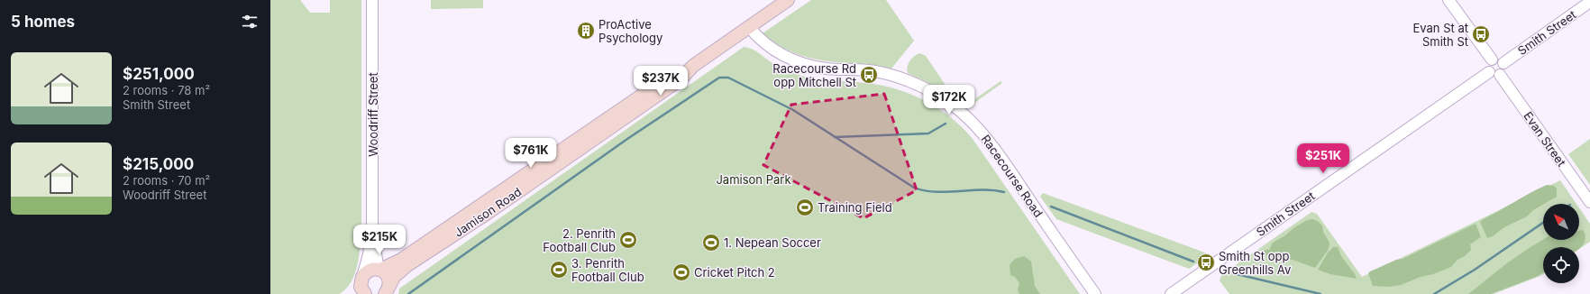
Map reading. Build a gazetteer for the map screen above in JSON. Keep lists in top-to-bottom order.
{
  "streets": {
    "main road": ["Jamison Road"],
    "street": [
      "Smith Street",
      "Woodriff Street",
      "Evan Street",
      "Racecourse Road"
    ]
  },
  "crossings": [
    ["Smith Street", "Evan Street"],
    ["Woodriff Street", "Jamison Road"],
    ["Racecourse Road", "Jamison Road"]
  ],
  "parks": ["Jamison Park"],
  "places": {
    "building": ["ProActive Psychology"],
    "bus stop": ["Evan St at Smith St", "Racecourse Rd opp Mitchell St", "Smith St opp Greenhills Av"],
    "sports": [
      "Training Field",
      "2. Penrith Football Club",
      "1. Nepean Soccer",
      "3. Penrith Football Club",
      "Cricket Pitch 2"
    ]
  },
  "north": "top left",
  "page": {
    "heading": "5 homes",
    "list": [
      {
        "name": "$251,000",
        "note": "2 rooms · 78 m² · Smith Street"
      },
      {
        "name": "$215,000",
        "note": "2 rooms · 70 m² · Woodriff Street"
      }
    ],
    "price": [
      "$237K",
      "$172K",
      "$761K",
      "$251K",
      "$215K"
    ]
  }
}
